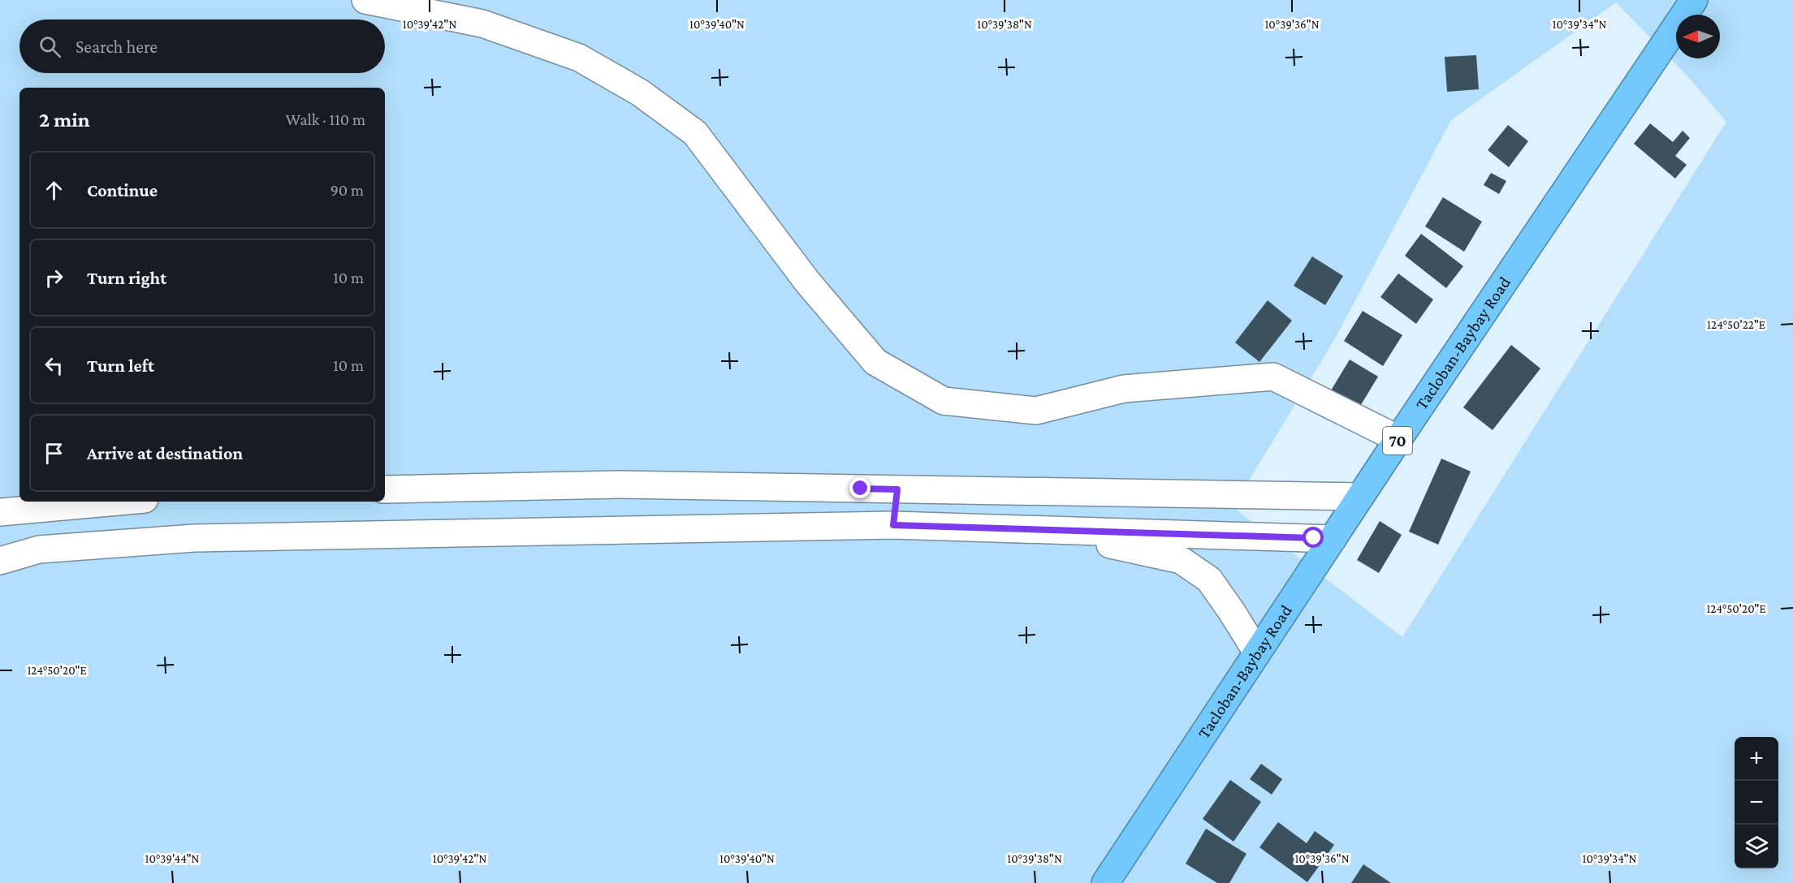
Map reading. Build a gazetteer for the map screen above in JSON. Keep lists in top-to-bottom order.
{
  "streets": {
    "highway": ["Tacloban-Baybay Road", "70"]
  },
  "north": "left",
  "page": {
    "search": "Search here",
    "heading": ["2 min", "Walk · 110 m"],
    "list": [
      ["Continue", "90 m"],
      ["Turn right", "10 m"],
      ["Turn left", "10 m"],
      "Arrive at destination"
    ],
    "map_buttons": ["+", "−"]
  },
  "coordinates": [
    "10°39'42\"N",
    "10°39'40\"N",
    "10°39'38\"N",
    "10°39'36\"N",
    "10°39'34\"N",
    "124°50'22\"E",
    "124°50'20\"E",
    "10°39'44\"N"
  ]
}
